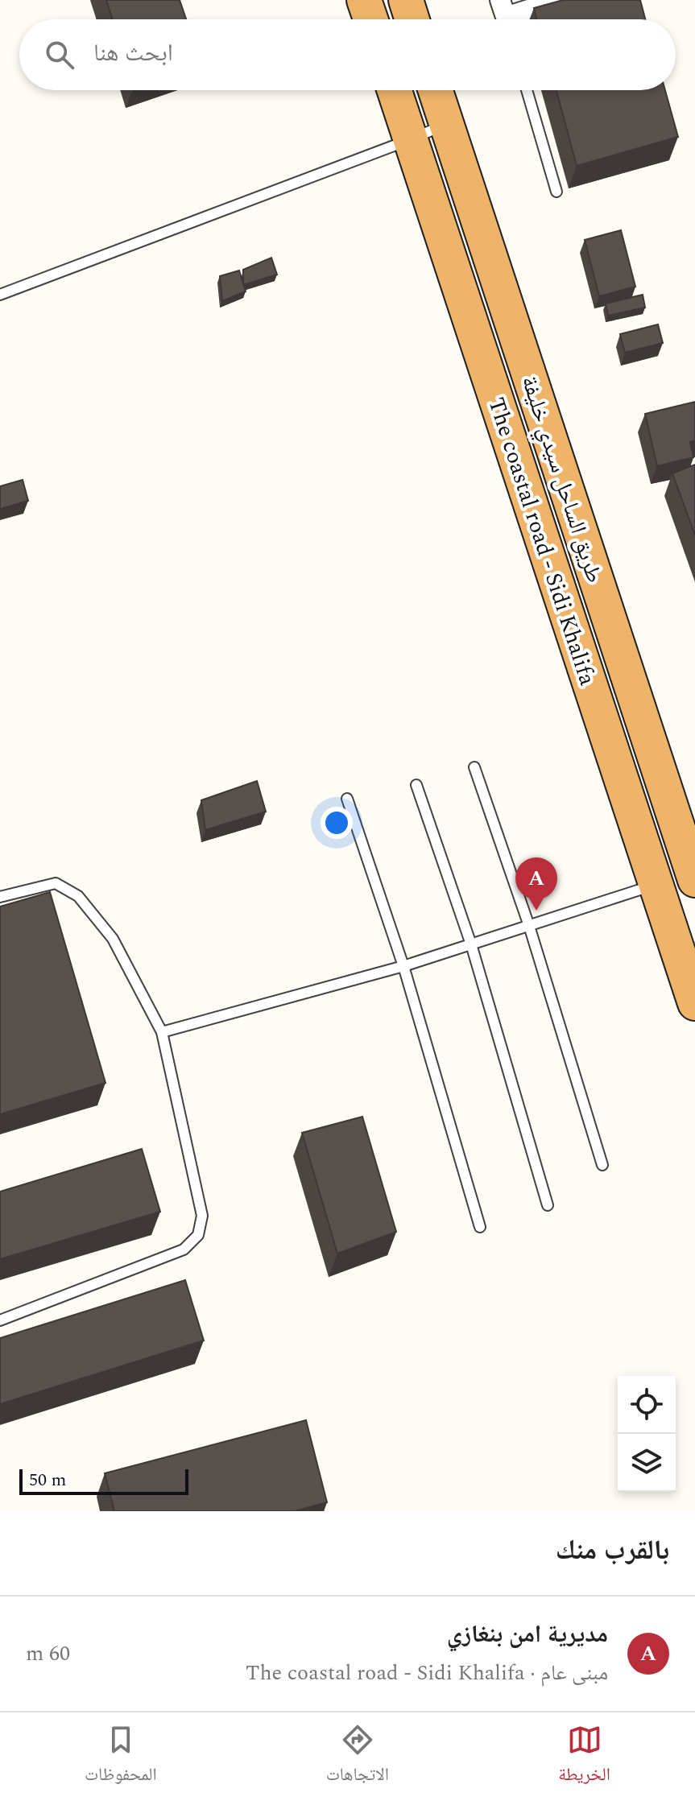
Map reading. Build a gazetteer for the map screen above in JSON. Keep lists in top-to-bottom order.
{
  "streets": {
    "highway": ["طريق الساحل سيدي خليفة", "The coastal road - Sidi Khalifa"]
  },
  "scale_bar": "50 m",
  "page": {
    "search": "ابحث هنا",
    "pins": "A",
    "scale": "50 m",
    "heading": "بالقرب منك",
    "list": [
      {
        "mark": "A",
        "name": "مديرية امن بنغازي",
        "note": "مبنى عام · The coastal road - Sidi Khalifa",
        "value": "60 m"
      }
    ],
    "nav": ["الخريطة", "الاتجاهات", "المحفوظات"]
  }
}
